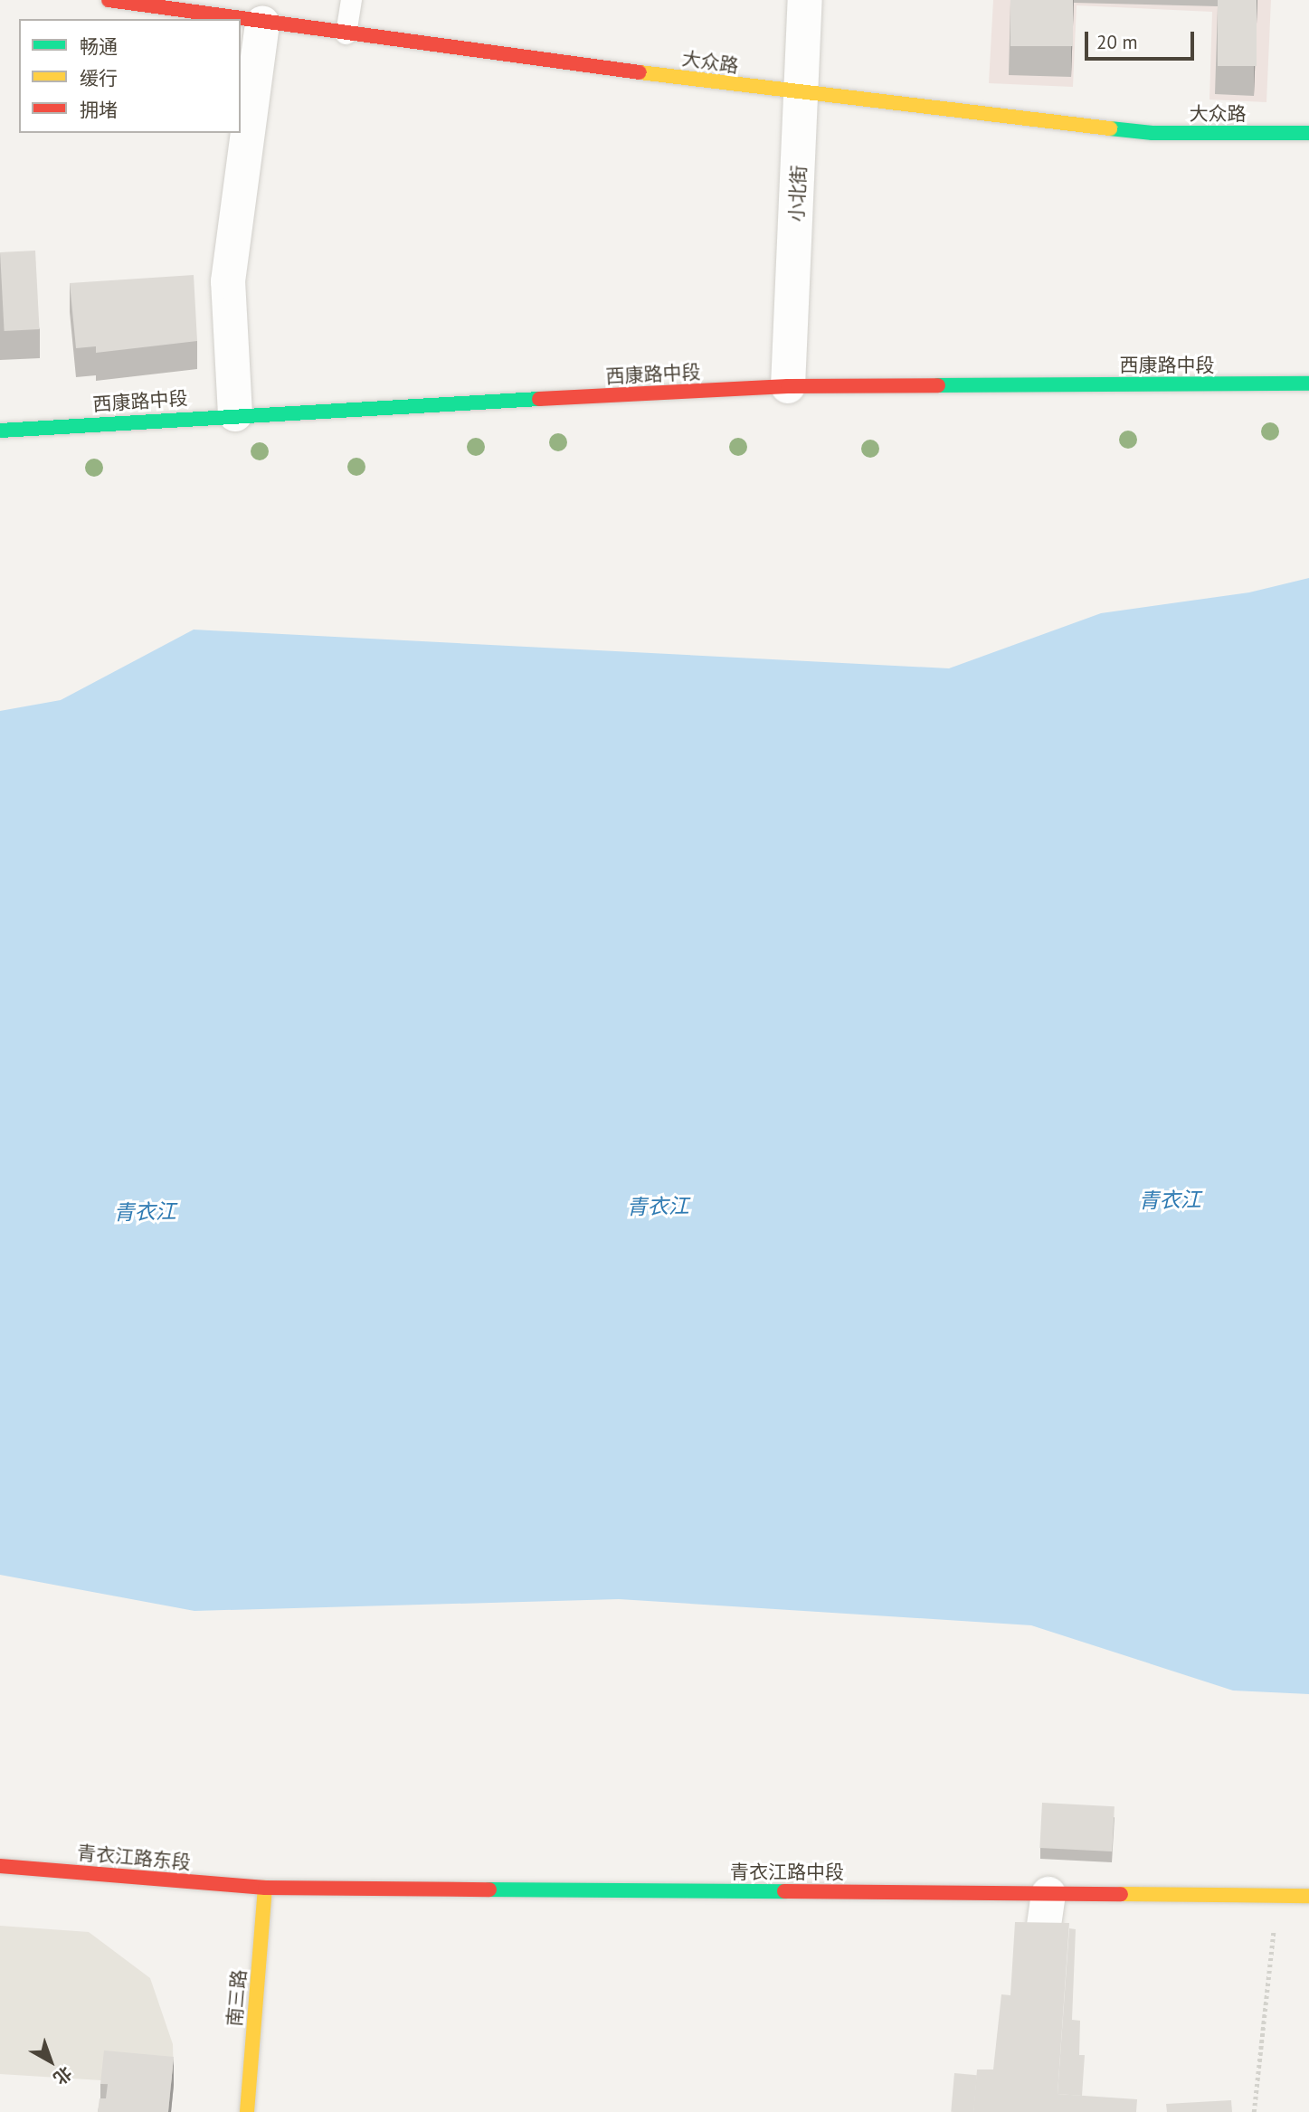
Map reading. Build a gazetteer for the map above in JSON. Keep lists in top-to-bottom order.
{
  "streets": {
    "street": [
      "大众路",
      "小北街",
      "西康路中段",
      "青衣江路东段",
      "青衣江路中段",
      "南三路"
    ]
  },
  "crossings": [
    ["大众路", "小北街"],
    ["小北街", "西康路中段"],
    ["青衣江路东段", "青衣江路中段"],
    ["青衣江路东段", "南三路"],
    ["青衣江路中段", "南三路"]
  ],
  "water": ["青衣江"],
  "legend": ["畅通", "缓行", "拥堵"],
  "scale_bar": "20 m",
  "north": "bottom right"
}
